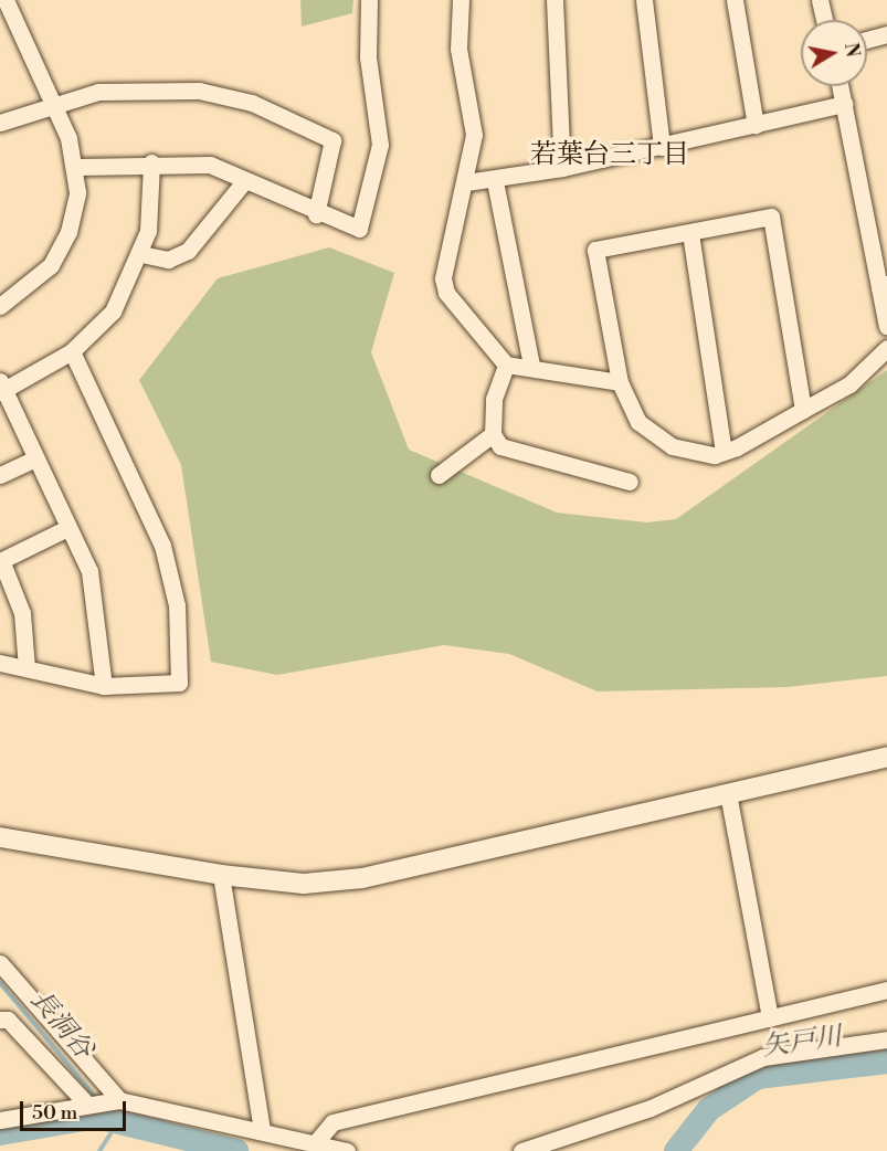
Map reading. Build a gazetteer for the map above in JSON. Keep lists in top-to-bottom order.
{
  "districts": ["若葉台三丁目"],
  "water": ["長洞谷", "矢戸川"],
  "scale_bar": "50 m",
  "north": "right"
}
